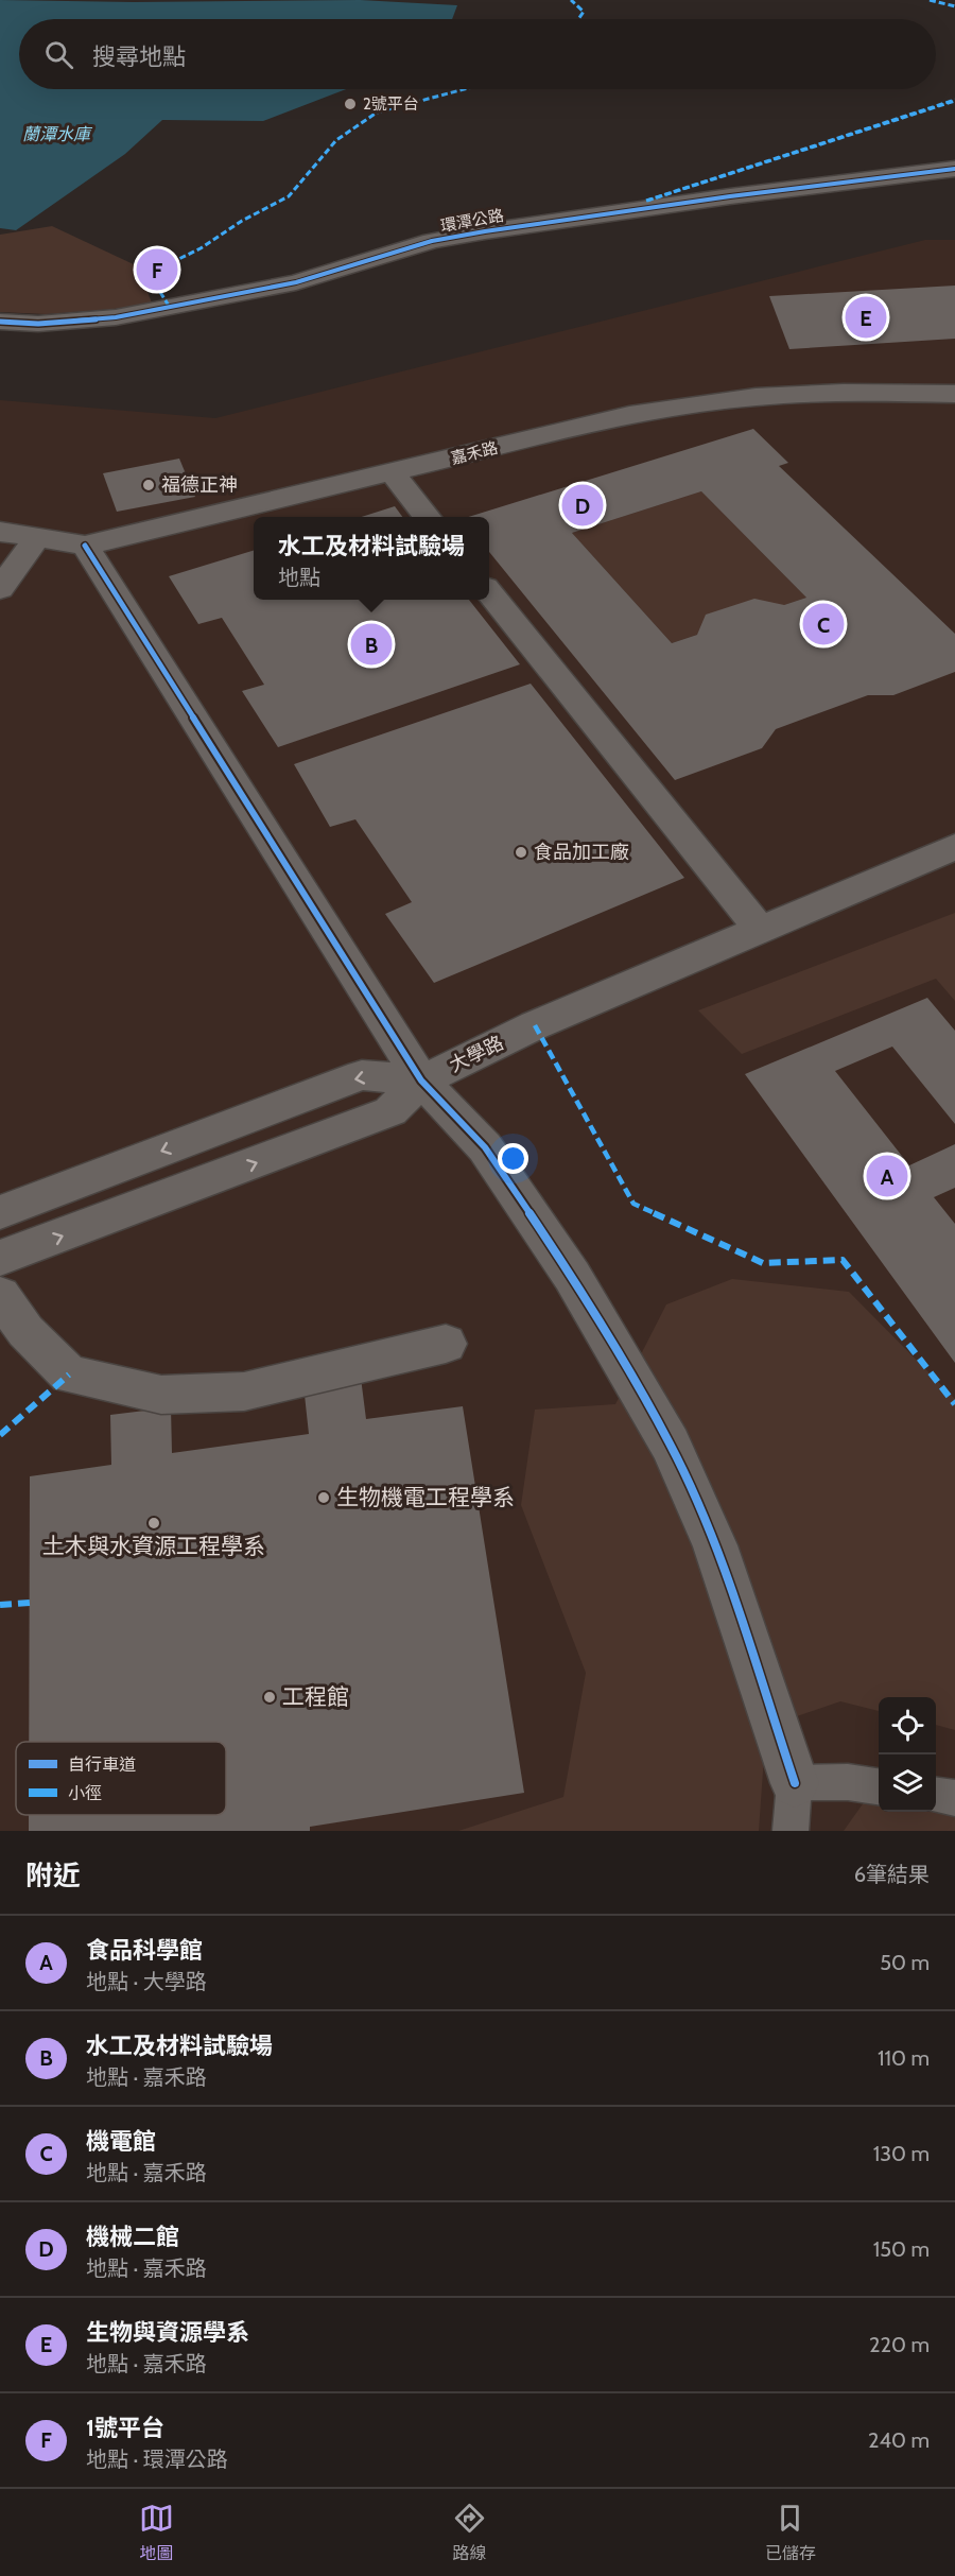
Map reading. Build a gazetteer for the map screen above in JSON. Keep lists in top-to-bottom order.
{
  "streets": {
    "street": ["環潭公路", "嘉禾路", "大學路"]
  },
  "water": ["蘭潭水庫"],
  "places": [
    "2號平台",
    "福德正神",
    "食品加工廠",
    "生物機電工程學系",
    "土木與水資源工程學系",
    "工程館"
  ],
  "legend": ["自行車道", "小徑"],
  "page": {
    "search": "搜尋地點",
    "pins": [
      "F",
      "E",
      "D",
      "C",
      "B",
      "A"
    ],
    "popup": ["水工及材料試驗場", "地點"],
    "heading": ["附近", "6筆結果"],
    "list": [
      {
        "mark": "A",
        "name": "食品科學館",
        "note": "地點 · 大學路",
        "value": "50 m"
      },
      {
        "mark": "B",
        "name": "水工及材料試驗場",
        "note": "地點 · 嘉禾路",
        "value": "110 m"
      },
      {
        "mark": "C",
        "name": "機電館",
        "note": "地點 · 嘉禾路",
        "value": "130 m"
      },
      {
        "mark": "D",
        "name": "機械二館",
        "note": "地點 · 嘉禾路",
        "value": "150 m"
      },
      {
        "mark": "E",
        "name": "生物與資源學系",
        "note": "地點 · 嘉禾路",
        "value": "220 m"
      },
      {
        "mark": "F",
        "name": "1號平台",
        "note": "地點 · 環潭公路",
        "value": "240 m"
      }
    ],
    "nav": ["地圖", "路線", "已儲存"]
  }
}
